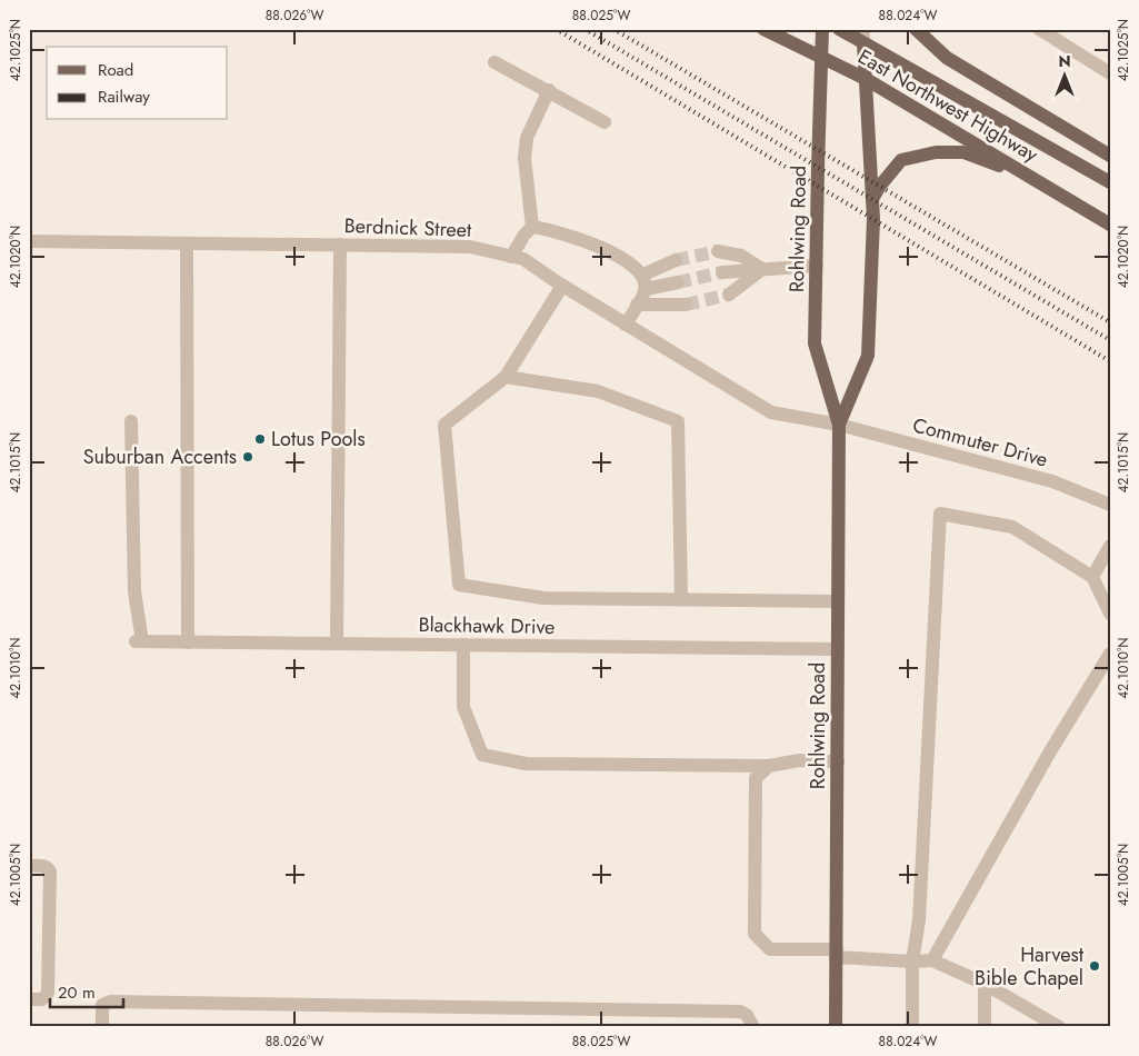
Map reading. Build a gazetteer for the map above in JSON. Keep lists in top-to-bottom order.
{
  "streets": {
    "main road": ["East Northwest Highway", "Rohlwing Road"],
    "street": ["Berdnick Street", "Commuter Drive", "Blackhawk Drive"]
  },
  "crossings": [
    ["East Northwest Highway", "Rohlwing Road"],
    ["Berdnick Street", "Rohlwing Road"],
    ["Berdnick Street", "Commuter Drive"],
    ["Rohlwing Road", "Commuter Drive"],
    ["Rohlwing Road", "Blackhawk Drive"]
  ],
  "places": ["Lotus Pools", "Suburban Accents", "Harvest Bible Chapel"],
  "legend": ["Road", "Railway"],
  "scale_bar": "20 m",
  "north": "top",
  "coordinates": [
    "88.026°W",
    "88.025°W",
    "88.024°W",
    "42.1025°N",
    "42.1020°N",
    "42.1015°N",
    "42.1010°N",
    "42.1005°N"
  ]
}
